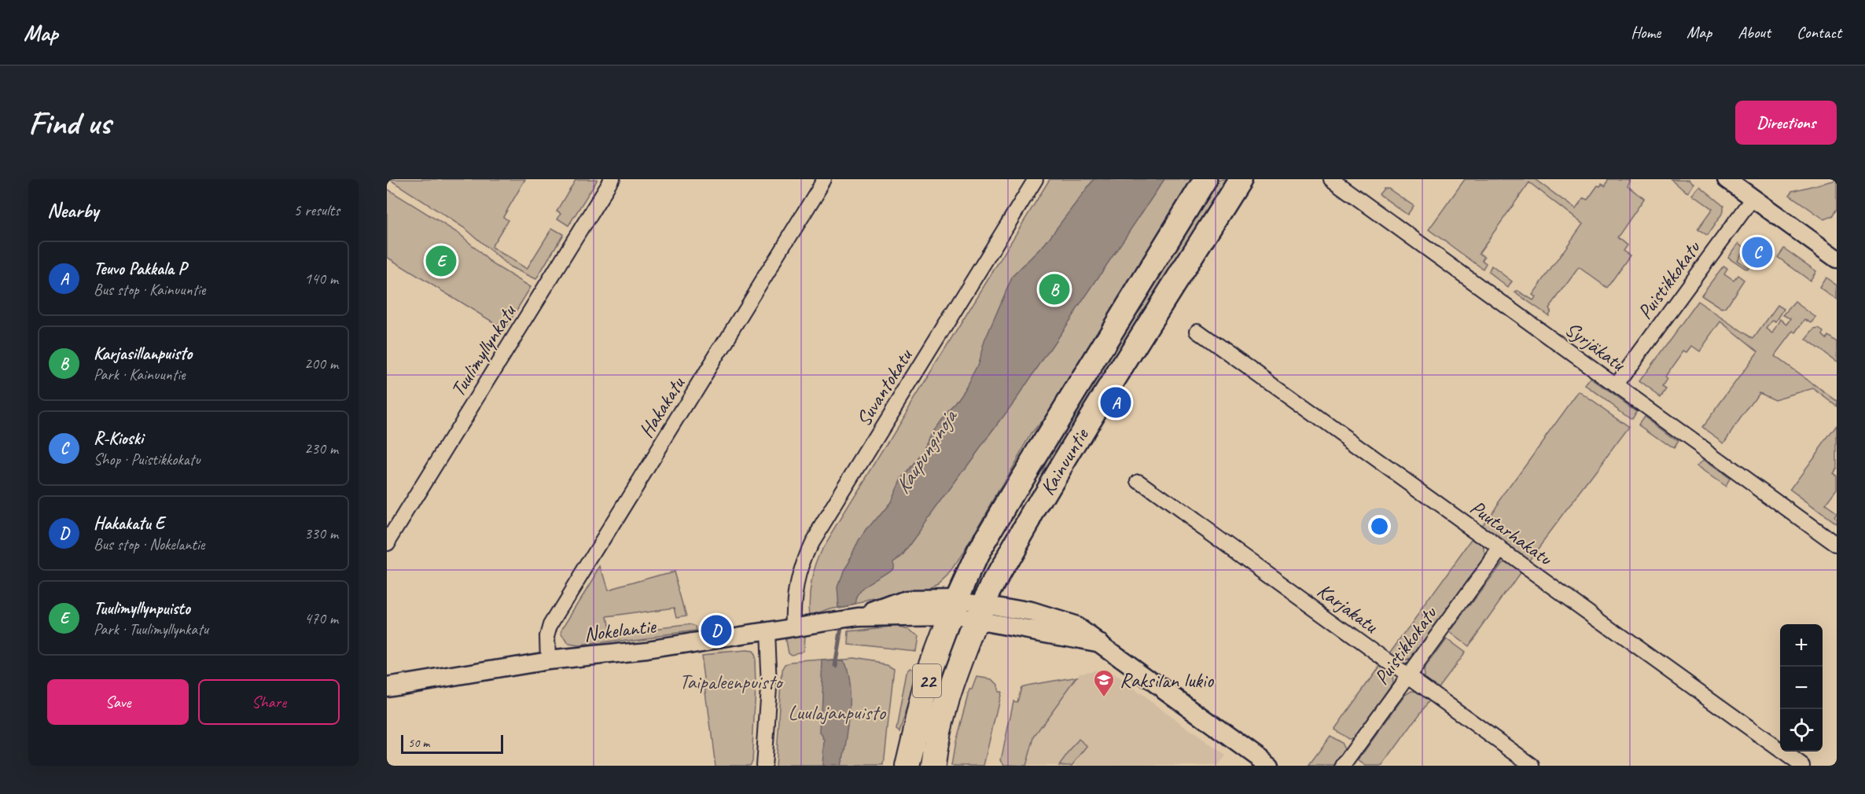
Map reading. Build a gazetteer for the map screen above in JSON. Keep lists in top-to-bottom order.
{
  "streets": {
    "highway": ["Kainuuntie", "22"],
    "street": [
      "Puistikkokatu",
      "Syrjäkatu",
      "Tuulimyllynkatu",
      "Suvantokatu",
      "Hakakatu",
      "Puutarhakatu",
      "Karjakatu",
      "Nokelantie"
    ]
  },
  "crossings": [
    ["Puistikkokatu", "Syrjäkatu"],
    ["Puistikkokatu", "Puutarhakatu"],
    ["Puistikkokatu", "Karjakatu"],
    ["Suvantokatu", "Nokelantie"],
    ["Hakakatu", "Nokelantie"],
    ["Kainuuntie", "Nokelantie"]
  ],
  "water": ["Kaupunginoja"],
  "parks": ["Taipaleenpuisto", "Luulajanpuisto"],
  "places": {
    "school or university": ["Raksilan lukio"]
  },
  "scale_bar": "50 m",
  "page": {
    "header": "Map",
    "nav": [
      "Home",
      "Map",
      "About",
      "Contact"
    ],
    "buttons": [
      "Directions",
      ["Save", "Share"]
    ],
    "title": "Find us",
    "heading": ["Nearby", "5 results"],
    "pins": [
      "C",
      "E",
      "B",
      "A",
      "D"
    ],
    "list": [
      {
        "mark": "A",
        "name": "Teuvo Pakkala P",
        "note": "Bus stop · Kainuuntie",
        "value": "140 m"
      },
      {
        "mark": "B",
        "name": "Karjasillanpuisto",
        "note": "Park · Kainuuntie",
        "value": "200 m"
      },
      {
        "mark": "C",
        "name": "R-Kioski",
        "note": "Shop · Puistikkokatu",
        "value": "230 m"
      },
      {
        "mark": "D",
        "name": "Hakakatu E",
        "note": "Bus stop · Nokelantie",
        "value": "330 m"
      },
      {
        "mark": "E",
        "name": "Tuulimyllynpuisto",
        "note": "Park · Tuulimyllynkatu",
        "value": "470 m"
      }
    ],
    "map_buttons": ["+", "−"],
    "scale": "50 m"
  }
}
